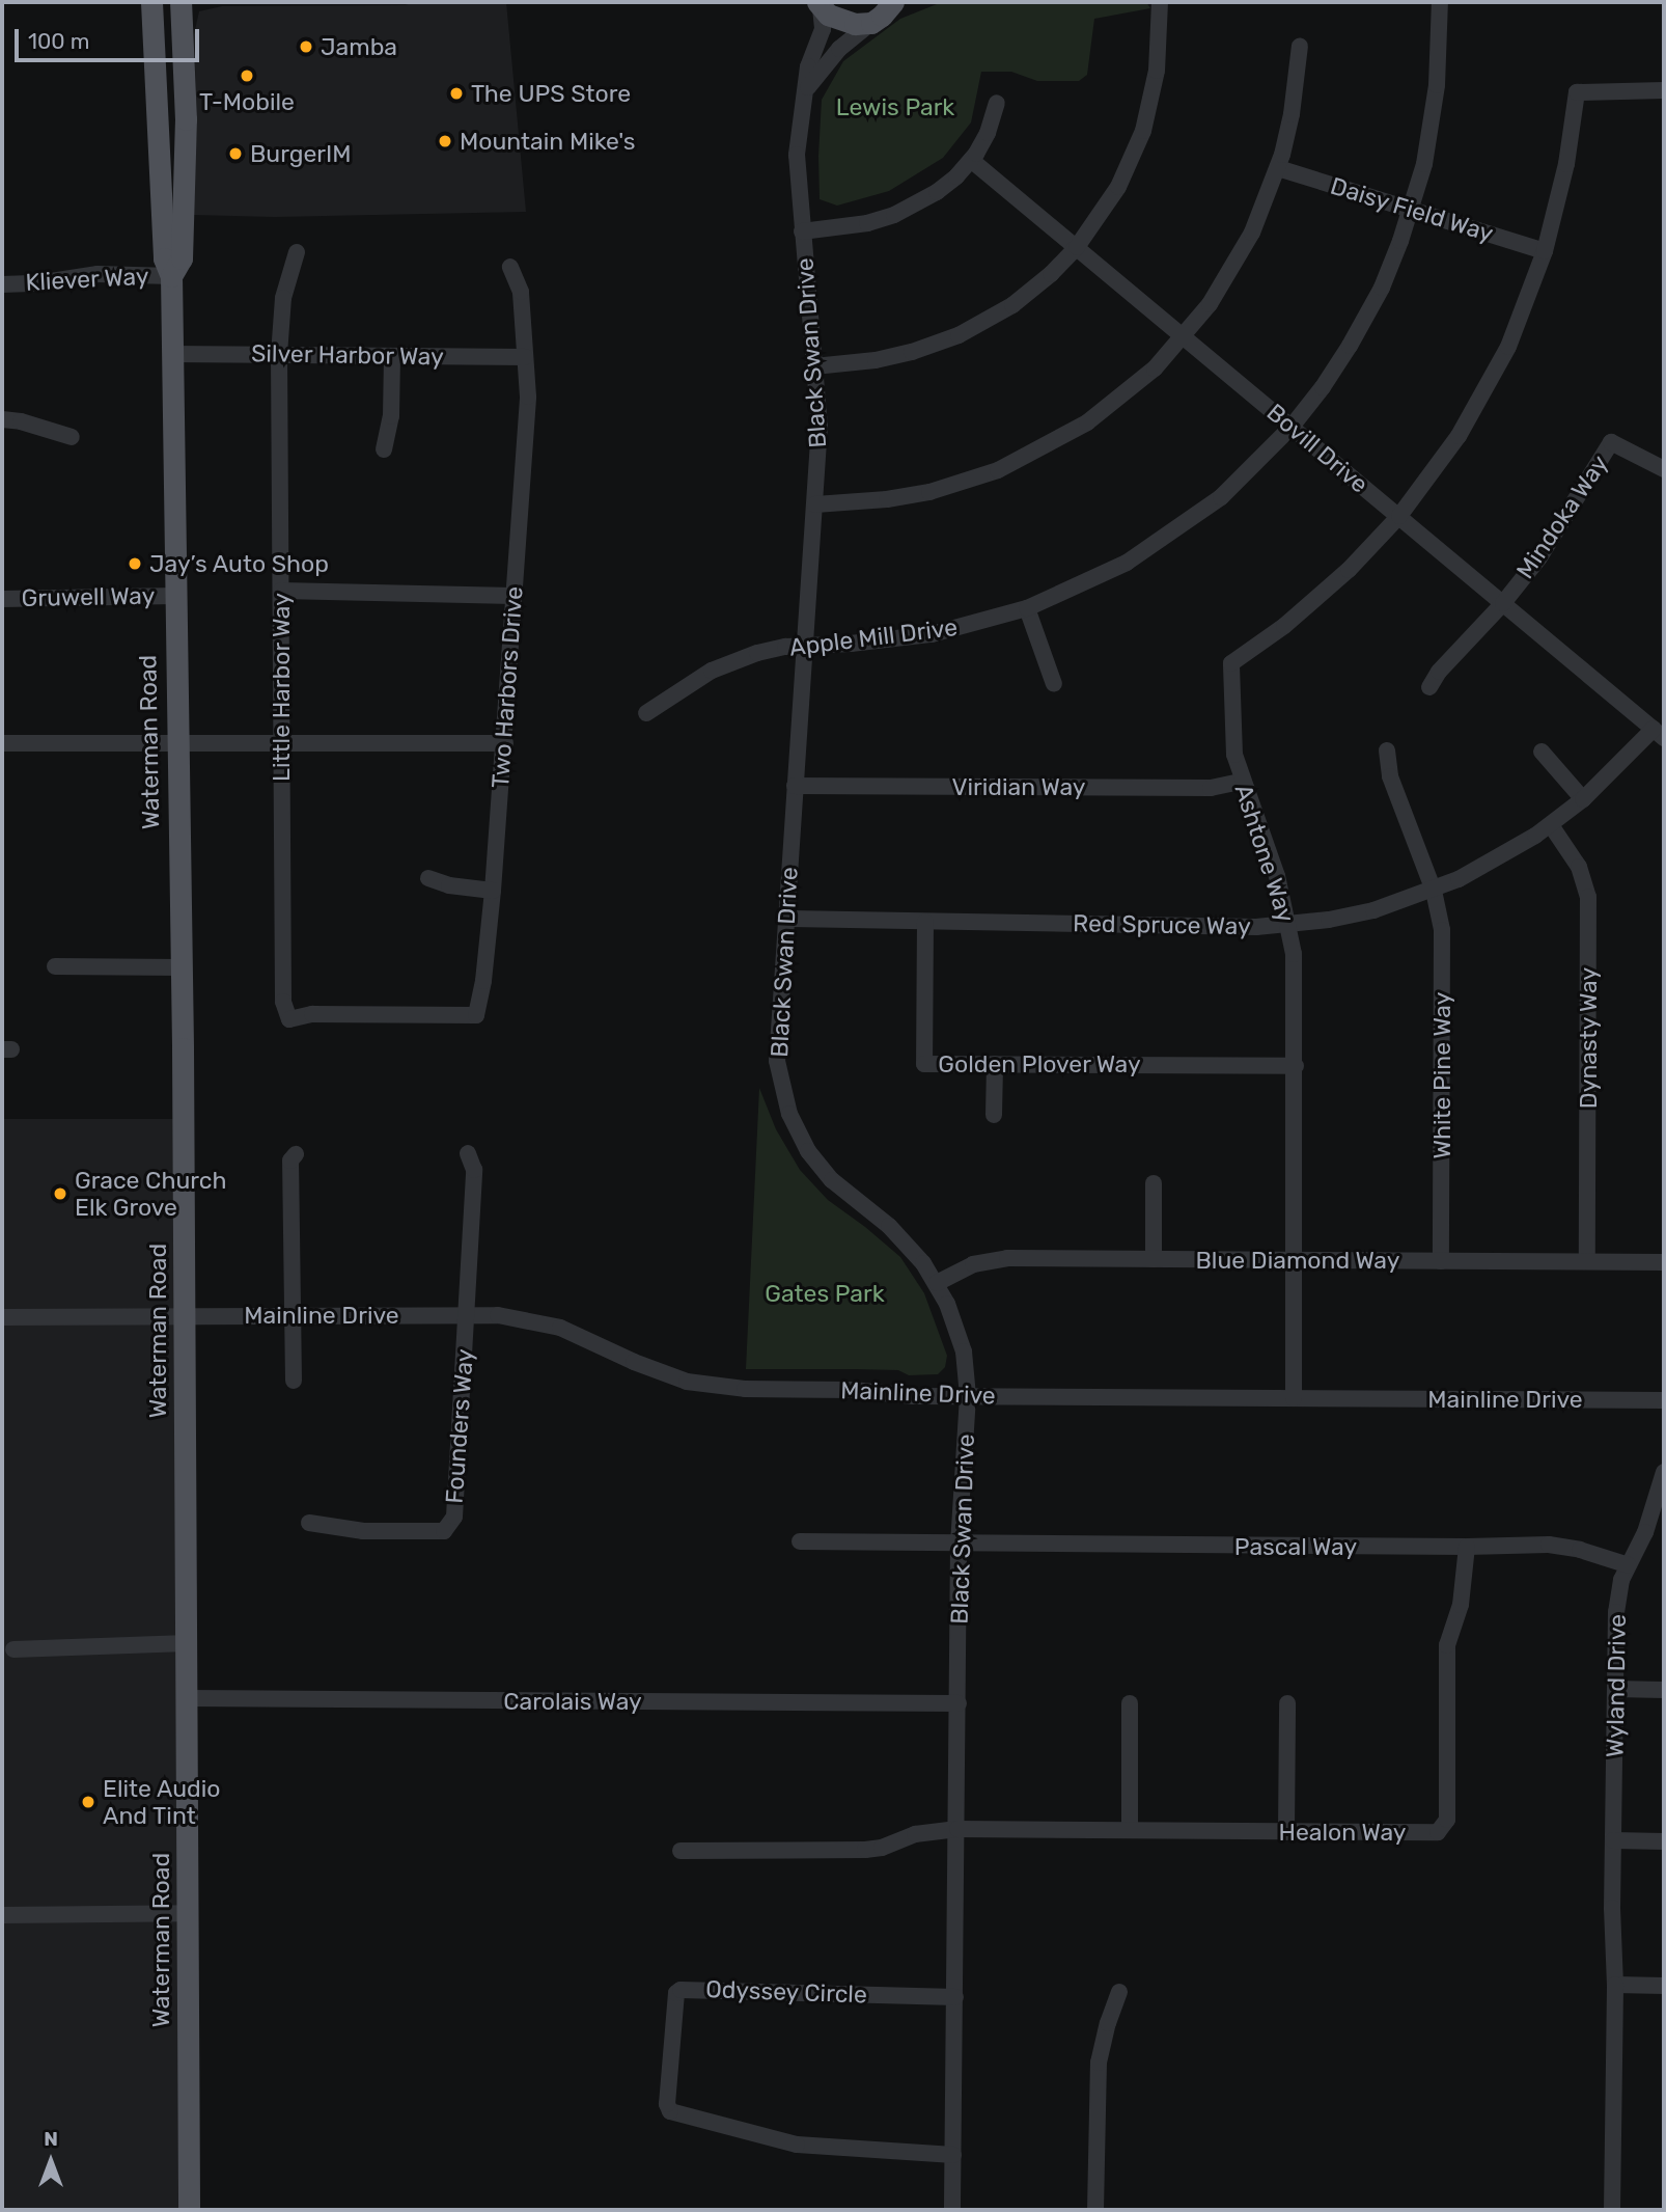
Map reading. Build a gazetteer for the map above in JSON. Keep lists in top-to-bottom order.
{
  "streets": {
    "main road": ["Waterman Road"],
    "street": [
      "Daisy Field Way",
      "Kliever Way",
      "Black Swan Drive",
      "Silver Harbor Way",
      "Bovill Drive",
      "Mindoka Way",
      "Gruwell Way",
      "Apple Mill Drive",
      "Little Harbor Way",
      "Two Harbors Drive",
      "Viridian Way",
      "Ashtone Way",
      "Red Spruce Way",
      "Dynasty Way",
      "Golden Plover Way",
      "White Pine Way",
      "Blue Diamond Way",
      "Mainline Drive",
      "Founders Way",
      "Pascal Way",
      "Wyland Drive",
      "Carolais Way",
      "Healon Way",
      "Odyssey Circle"
    ]
  },
  "crossings": [
    ["Daisy Field Way", "Apple Mill Drive"],
    ["Kliever Way", "Waterman Road"],
    ["Black Swan Drive", "Apple Mill Drive"],
    ["Black Swan Drive", "Viridian Way"],
    ["Black Swan Drive", "Red Spruce Way"],
    ["Black Swan Drive", "Blue Diamond Way"],
    ["Black Swan Drive", "Mainline Drive"],
    ["Black Swan Drive", "Pascal Way"],
    ["Black Swan Drive", "Carolais Way"],
    ["Black Swan Drive", "Healon Way"],
    ["Black Swan Drive", "Odyssey Circle"],
    ["Silver Harbor Way", "Little Harbor Way"],
    ["Silver Harbor Way", "Two Harbors Drive"],
    ["Silver Harbor Way", "Waterman Road"],
    ["Bovill Drive", "Mindoka Way"],
    ["Bovill Drive", "Apple Mill Drive"],
    ["Bovill Drive", "Ashtone Way"],
    ["Bovill Drive", "Red Spruce Way"],
    ["Gruwell Way", "Waterman Road"],
    ["Little Harbor Way", "Two Harbors Drive"],
    ["Waterman Road", "Mainline Drive"],
    ["Waterman Road", "Carolais Way"],
    ["Viridian Way", "Ashtone Way"],
    ["Ashtone Way", "Red Spruce Way"],
    ["Ashtone Way", "Golden Plover Way"],
    ["Ashtone Way", "Blue Diamond Way"],
    ["Ashtone Way", "Mainline Drive"],
    ["Red Spruce Way", "Dynasty Way"],
    ["Red Spruce Way", "Golden Plover Way"],
    ["Red Spruce Way", "White Pine Way"],
    ["Dynasty Way", "Blue Diamond Way"],
    ["White Pine Way", "Blue Diamond Way"],
    ["Mainline Drive", "Founders Way"],
    ["Pascal Way", "Wyland Drive"],
    ["Pascal Way", "Healon Way"]
  ],
  "parks": ["Lewis Park", "Gates Park"],
  "places": [
    "Jamba",
    "T-Mobile",
    "The UPS Store",
    "Mountain Mike's",
    "BurgerIM",
    "Jay’s Auto Shop",
    "Grace Church Elk Grove",
    "Elite Audio And Tint"
  ],
  "scale_bar": "100 m",
  "north": "top"
}
